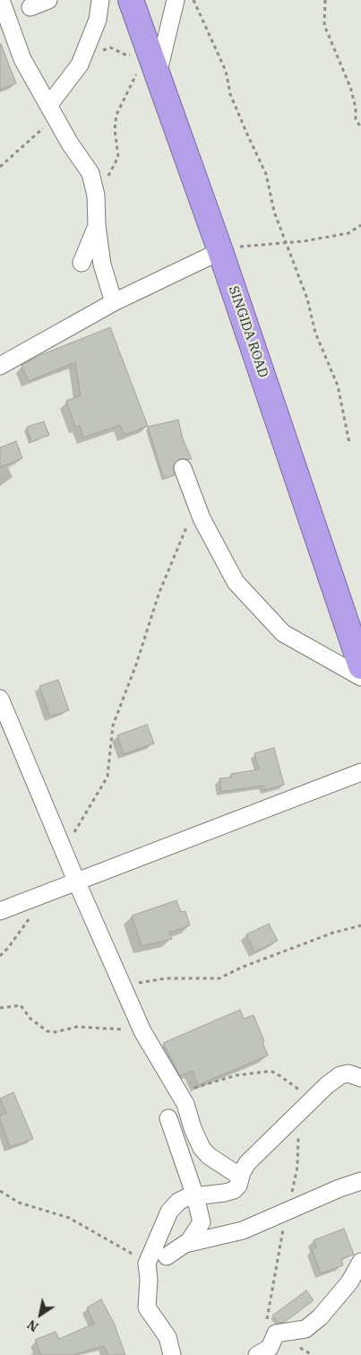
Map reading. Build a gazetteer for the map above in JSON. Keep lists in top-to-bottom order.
{
  "streets": {
    "highway": ["SINGIDA ROAD"]
  },
  "north": "bottom left"
}
